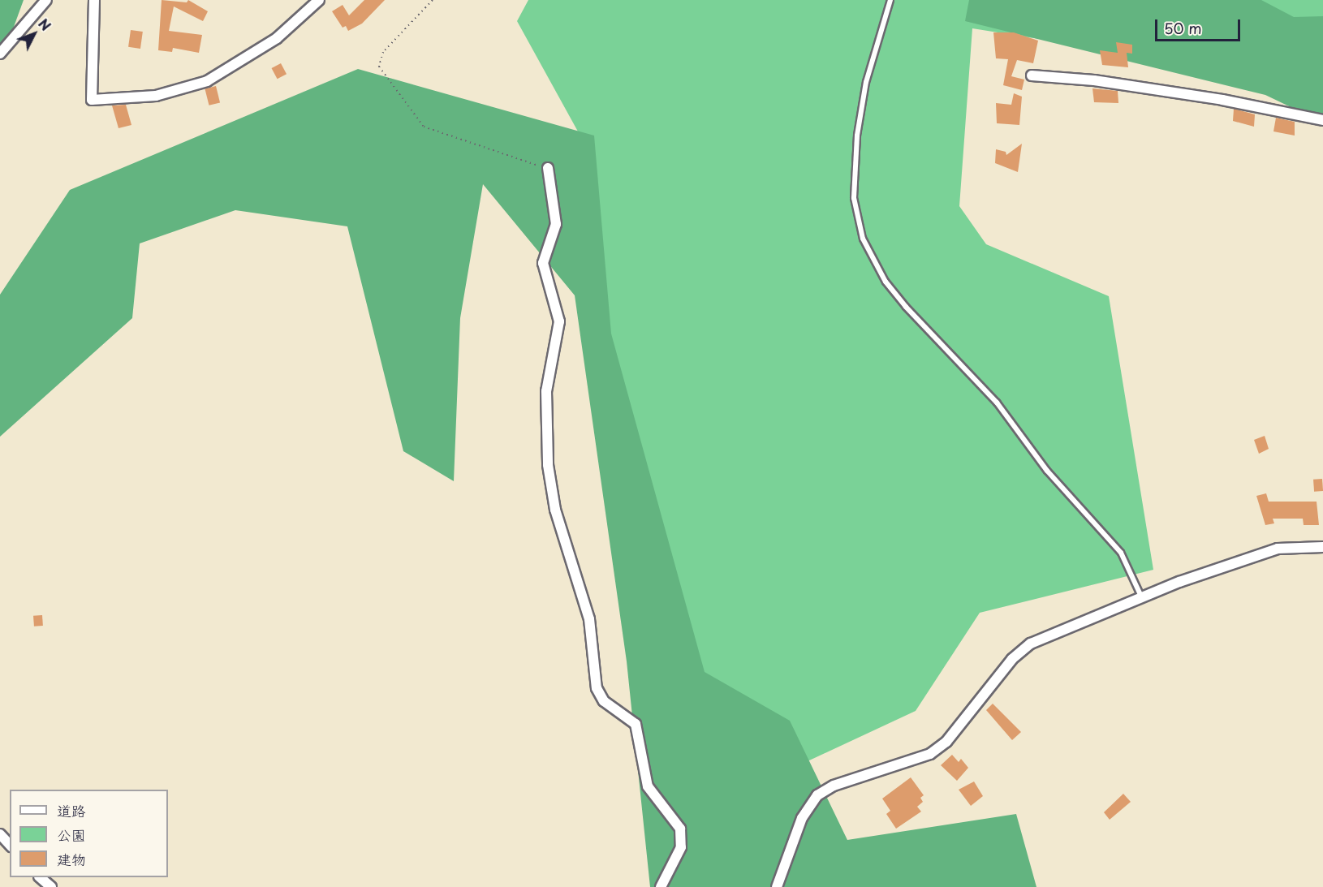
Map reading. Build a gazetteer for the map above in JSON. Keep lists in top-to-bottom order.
{
  "legend": ["道路", "公園", "建物"],
  "scale_bar": "50 m",
  "north": "top right"
}
